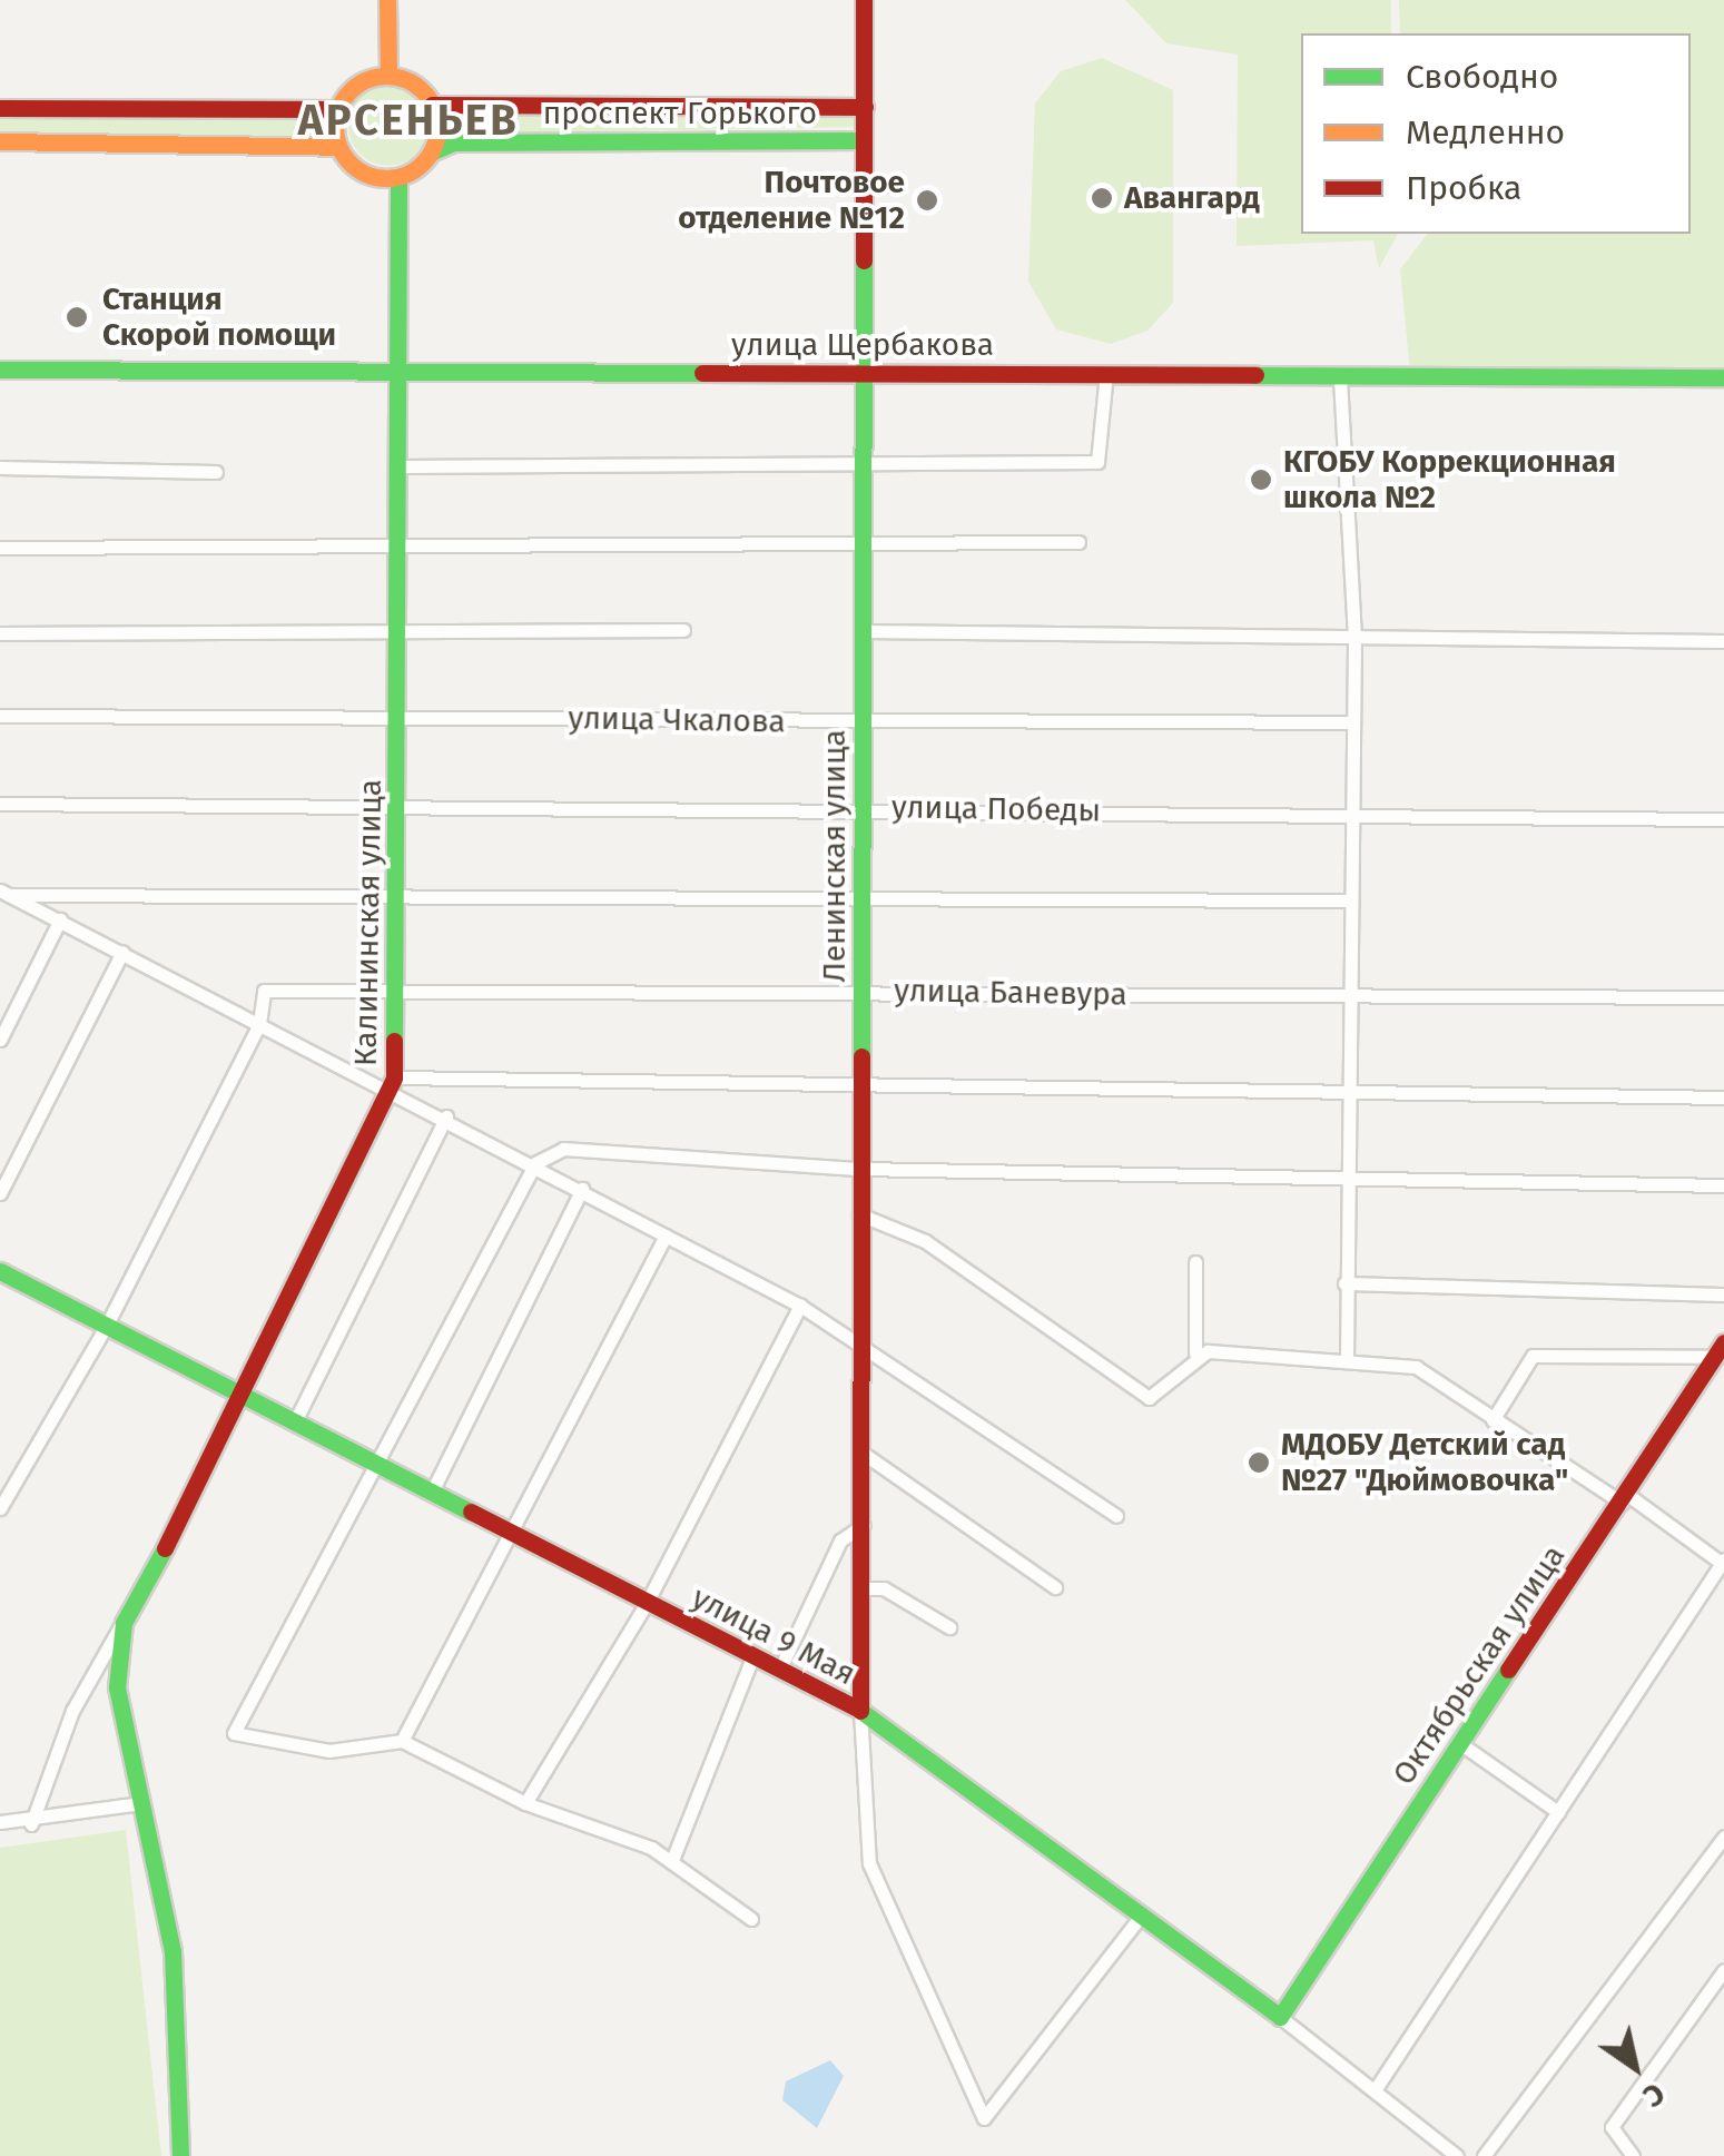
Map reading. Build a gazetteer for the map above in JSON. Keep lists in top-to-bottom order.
{
  "streets": {
    "main road": [
      "проспект Горького",
      "улица Щербакова",
      "Ленинская улица",
      "Калининская улица",
      "улица 9 Мая",
      "Октябрьская улица"
    ],
    "street": ["улица Чкалова", "улица Победы", "улица Баневура"]
  },
  "crossings": [
    ["проспект Горького", "Ленинская улица"],
    ["проспект Горького", "Калининская улица"],
    ["улица Щербакова", "Ленинская улица"],
    ["улица Щербакова", "Калининская улица"],
    ["улица Чкалова", "Ленинская улица"],
    ["улица Чкалова", "Калининская улица"],
    ["улица Победы", "Ленинская улица"],
    ["улица Победы", "Калининская улица"],
    ["Ленинская улица", "улица Баневура"],
    ["Ленинская улица", "улица 9 Мая"],
    ["Калининская улица", "улица Баневура"],
    ["Калининская улица", "улица 9 Мая"],
    ["улица 9 Мая", "Октябрьская улица"]
  ],
  "districts": ["АРСЕНЬЕВ"],
  "places": [
    "Авангард",
    "Почтовое отделение №12",
    "Станция Скорой помощи",
    "КГОБУ Коррекционная школа №2",
    "МДОБУ Детский сад №27 \"Дюймовочка\""
  ],
  "legend": ["Свободно", "Медленно", "Пробка"],
  "north": "bottom right"
}
